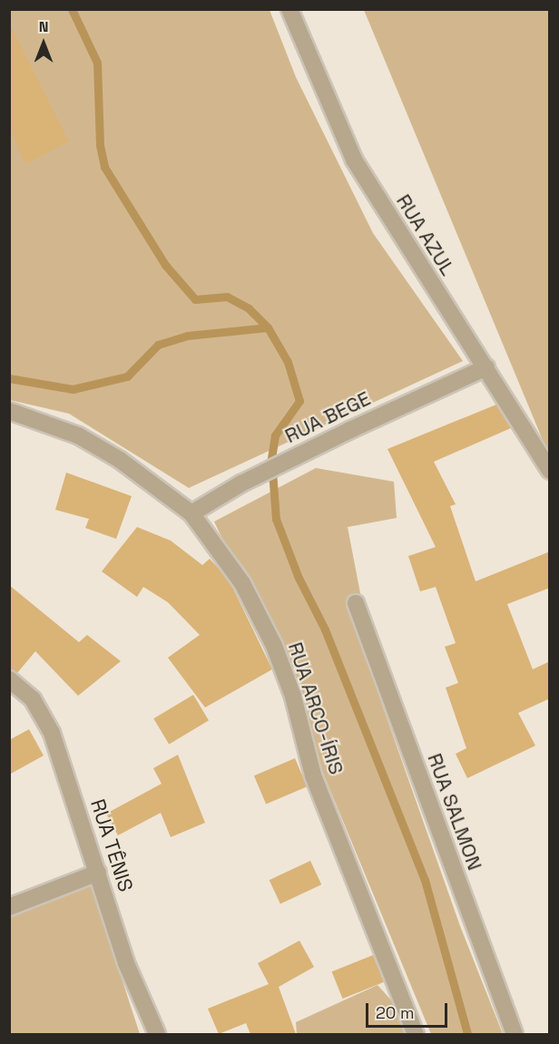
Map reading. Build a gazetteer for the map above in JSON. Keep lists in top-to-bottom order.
{
  "streets": {
    "street": [
      "RUA AZUL",
      "RUA BEGE",
      "RUA ARCO-ÍRIS",
      "RUA SALMON",
      "RUA TÊNIS"
    ]
  },
  "crossings": [
    ["RUA AZUL", "RUA BEGE"],
    ["RUA BEGE", "RUA ARCO-ÍRIS"]
  ],
  "scale_bar": "20 m",
  "north": "top"
}
